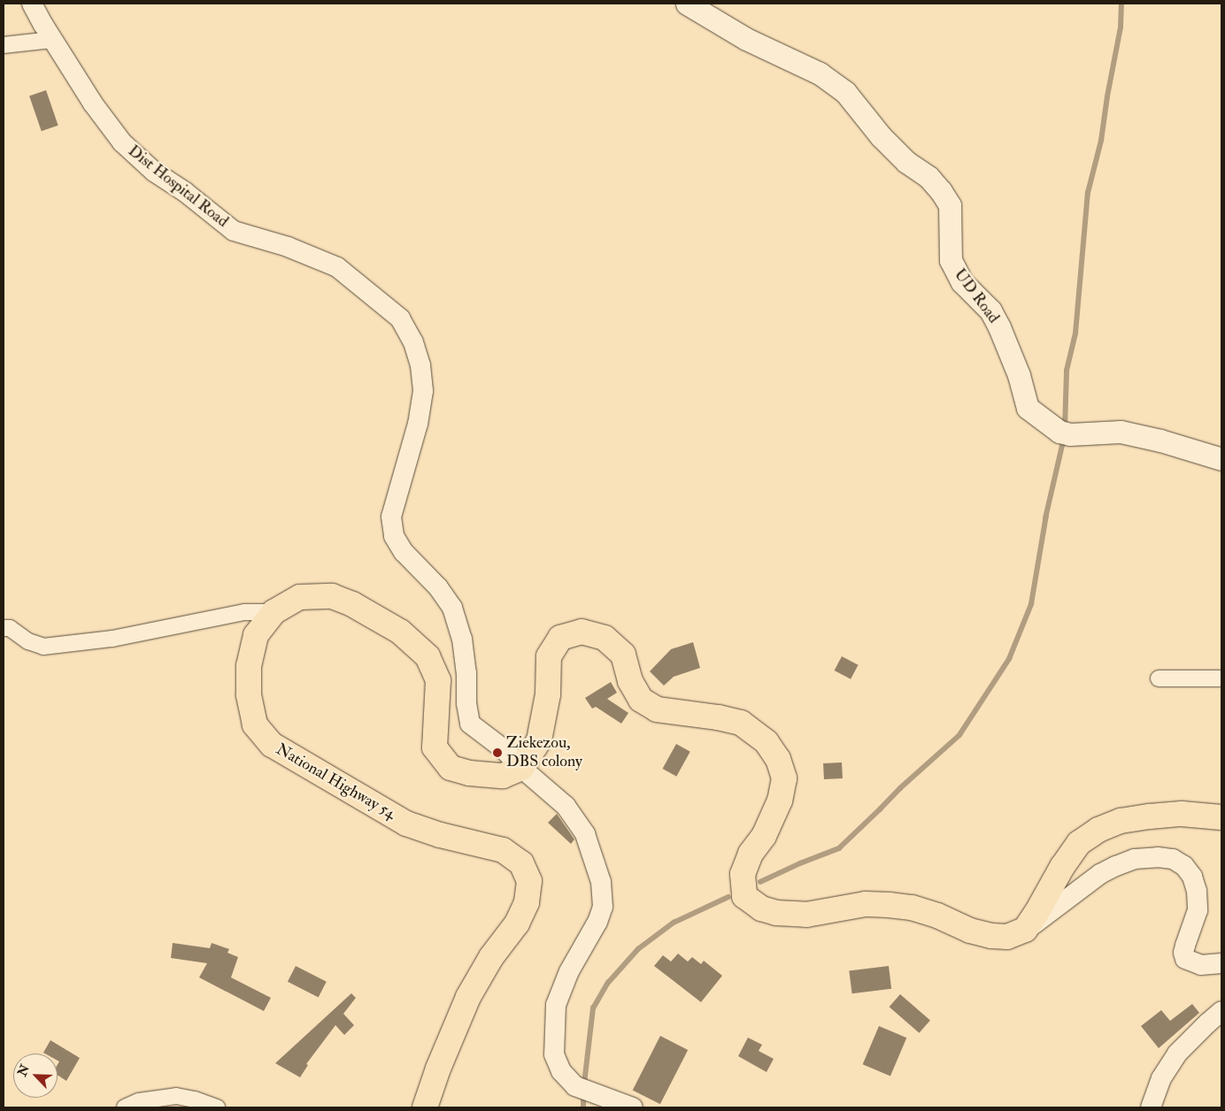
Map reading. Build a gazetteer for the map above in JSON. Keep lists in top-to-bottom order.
{
  "streets": {
    "highway": ["National Highway 54"],
    "main road": ["UD Road"],
    "street": ["Dist Hospital Road"]
  },
  "crossings": [
    ["Dist Hospital Road", "National Highway 54"]
  ],
  "places": ["Ziekezou, DBS colony"],
  "north": "top left"
}
